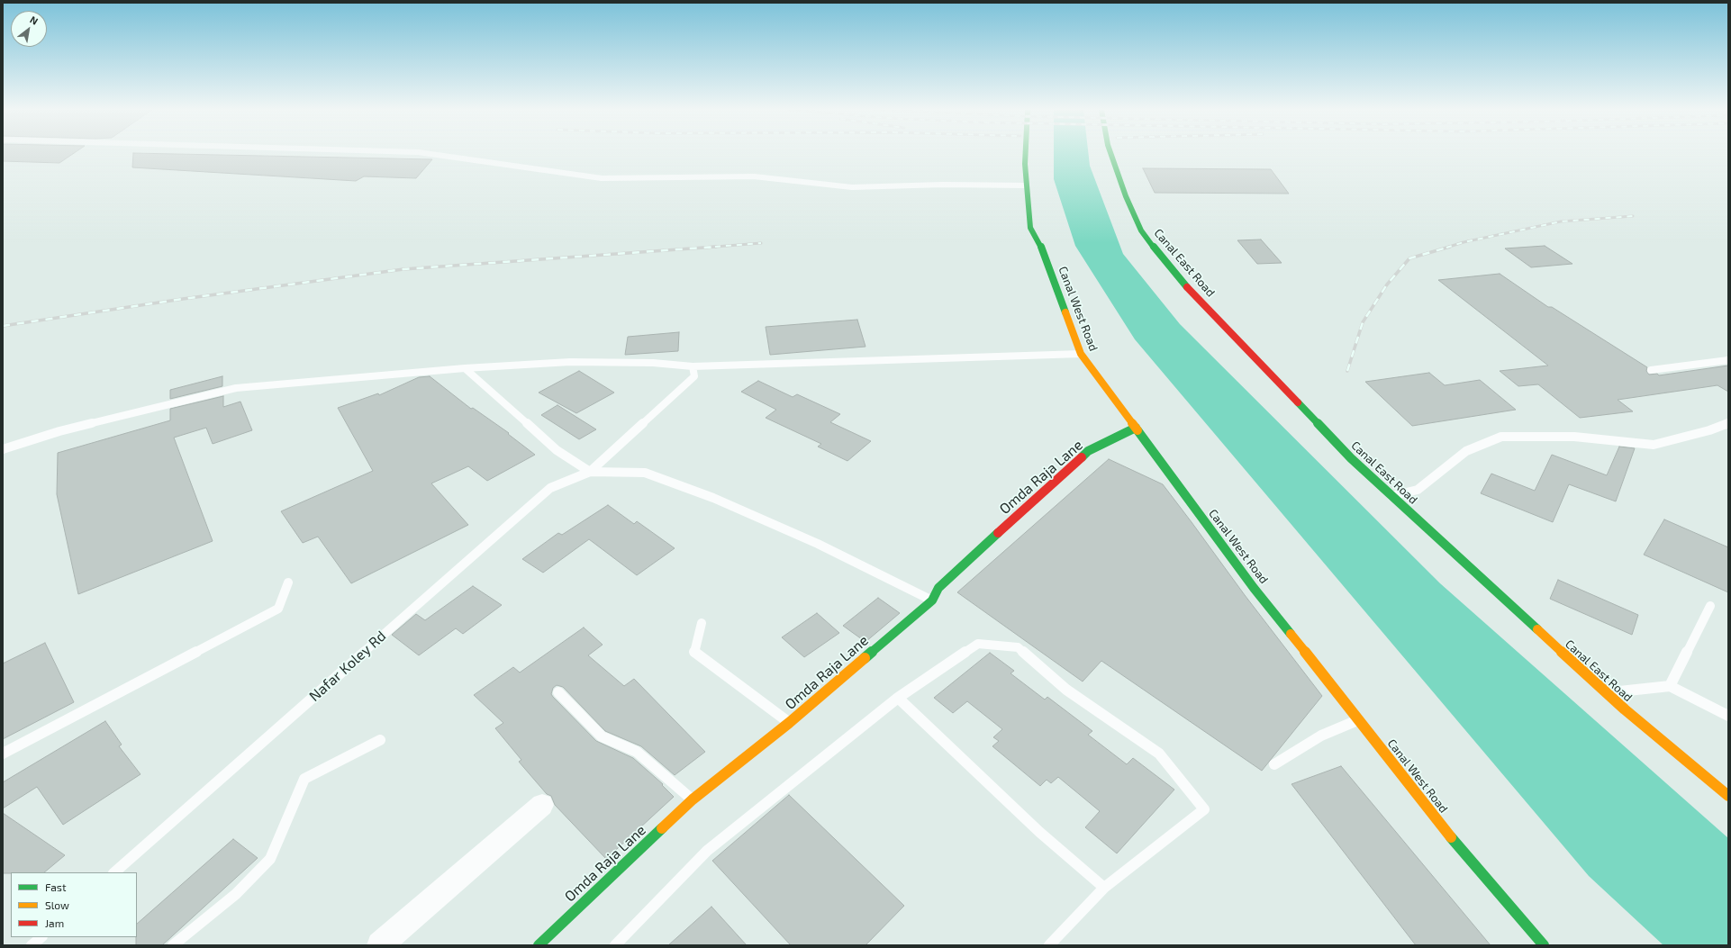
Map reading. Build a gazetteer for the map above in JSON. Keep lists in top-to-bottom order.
{
  "streets": {
    "street": ["Canal East Road", "Canal West Road", "Omda Raja Lane"],
    "lane": ["Nafar Koley Rd"]
  },
  "crossings": [
    ["Canal West Road", "Omda Raja Lane"]
  ],
  "legend": ["Fast", "Slow", "Jam"],
  "north": "top right"
}
